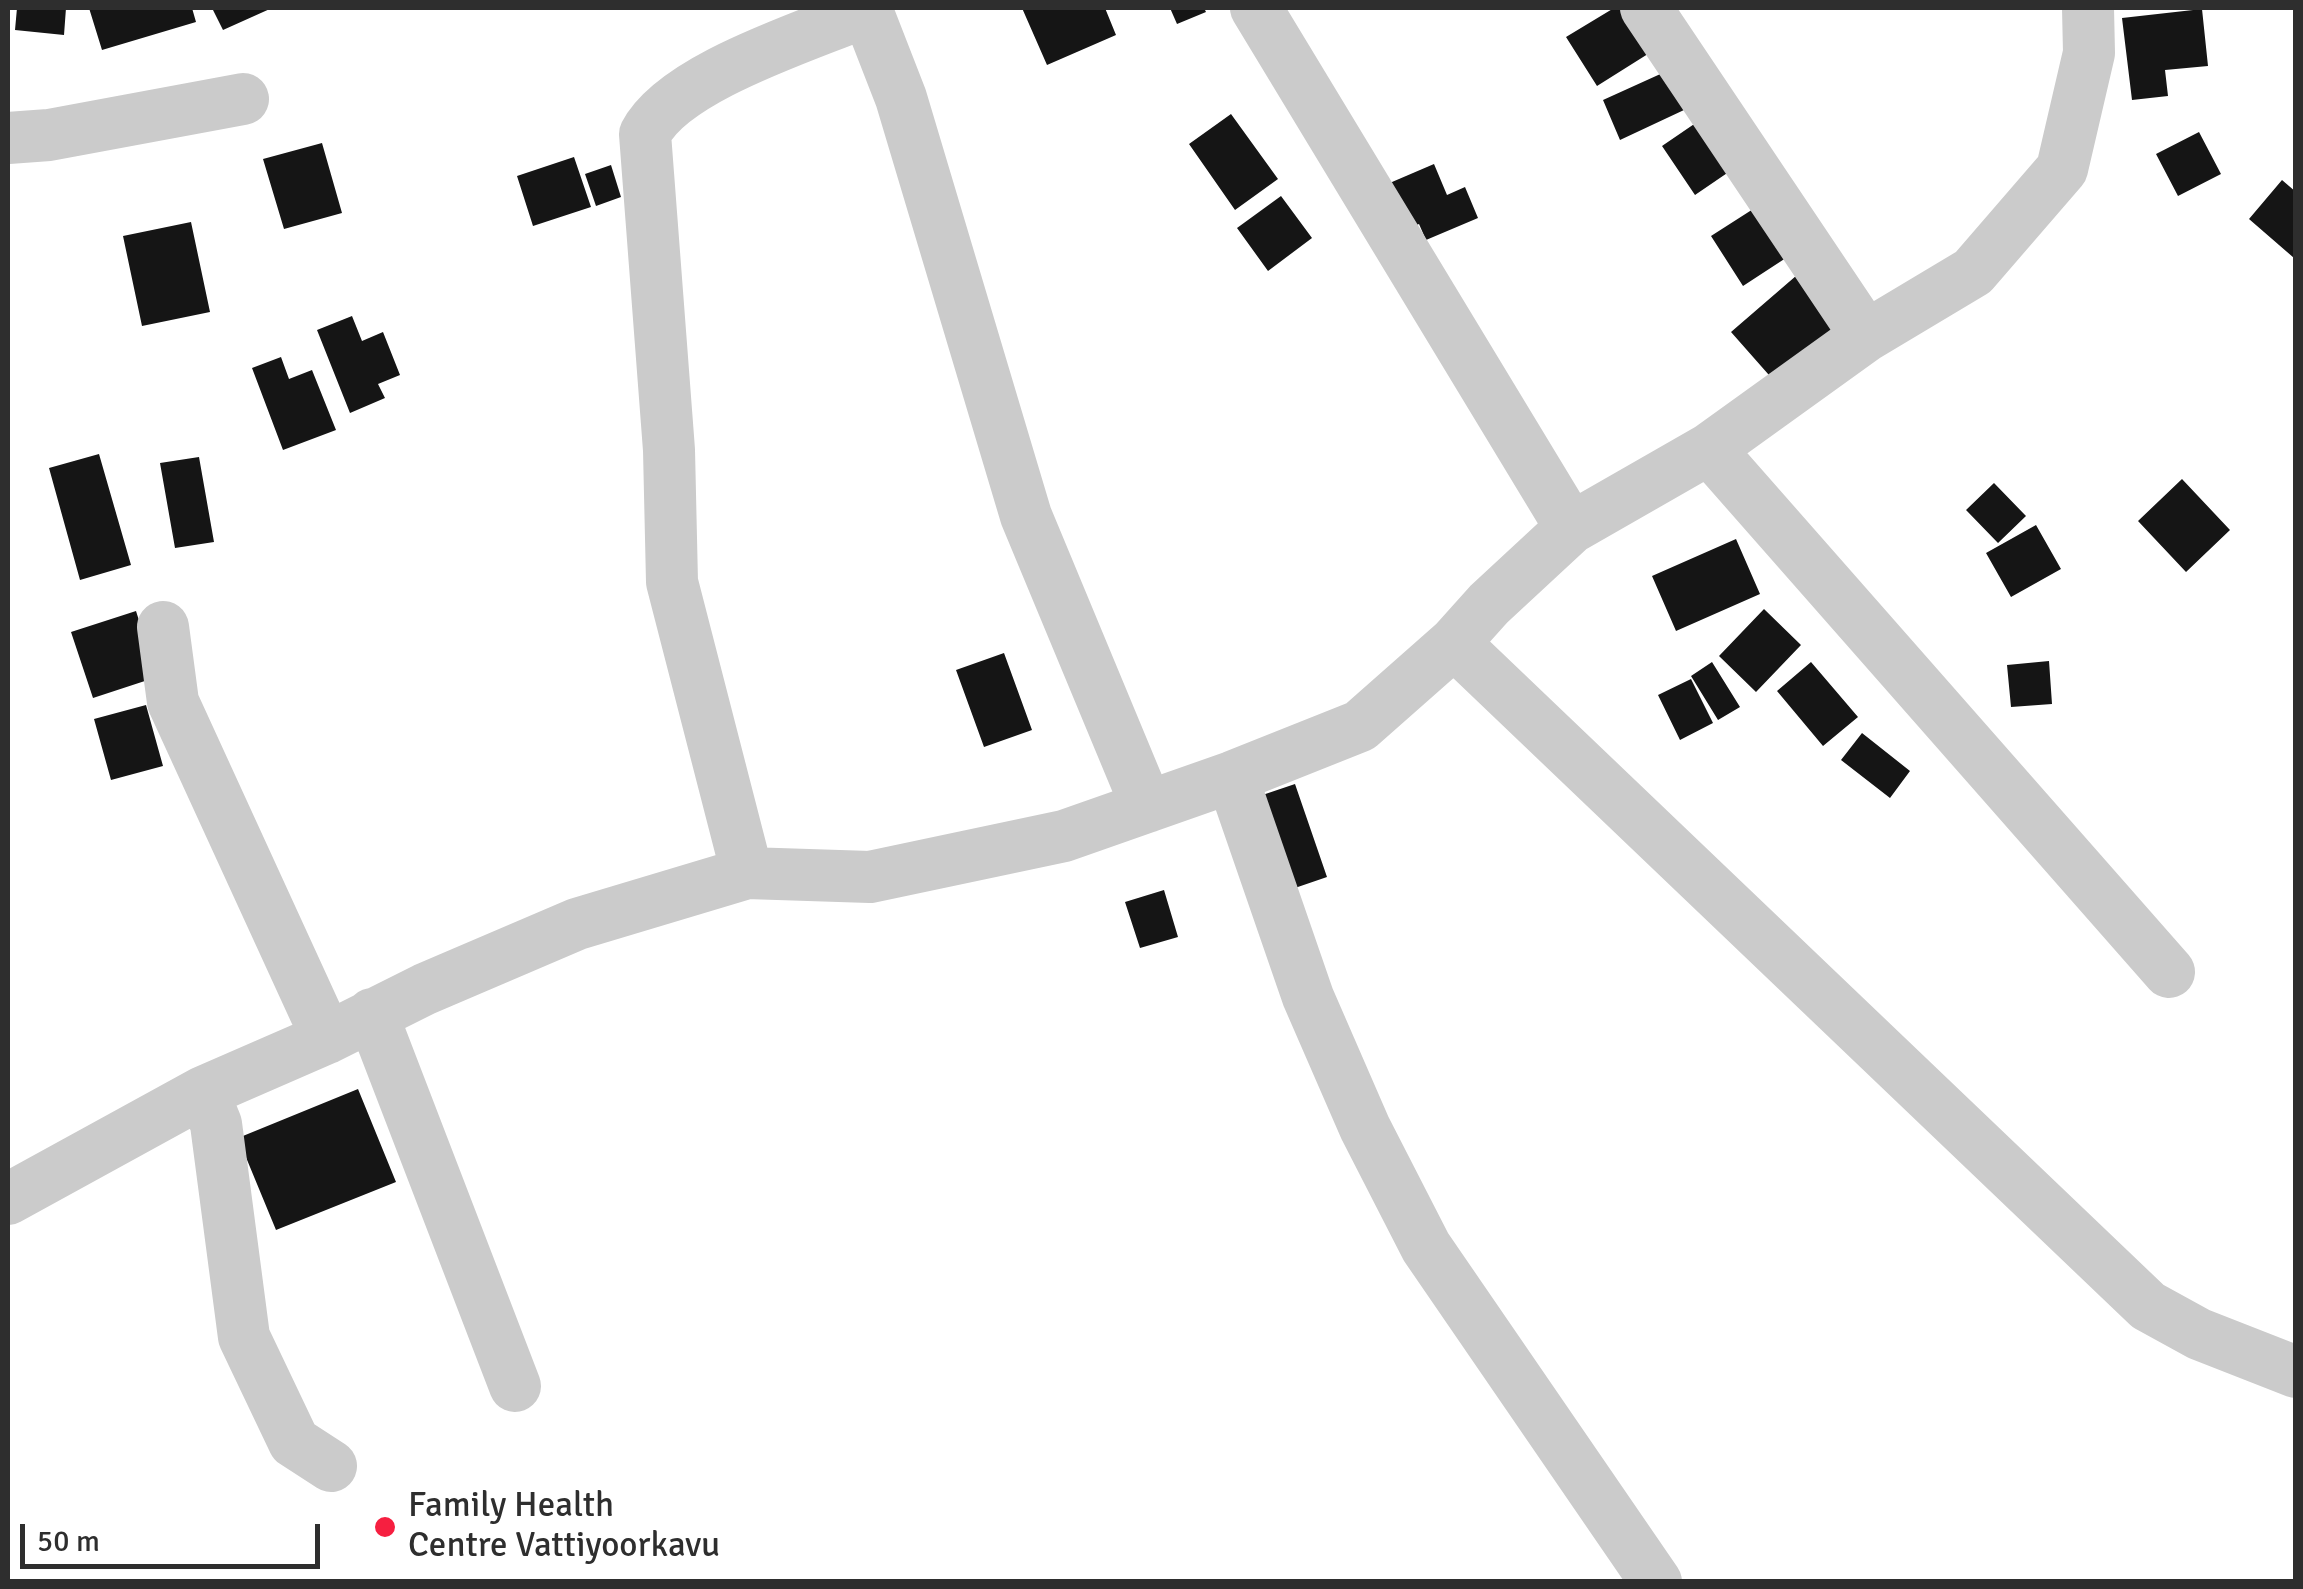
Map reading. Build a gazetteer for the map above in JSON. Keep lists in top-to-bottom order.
{
  "places": ["Family Health Centre Vattiyoorkavu"],
  "scale_bar": "50 m"
}
